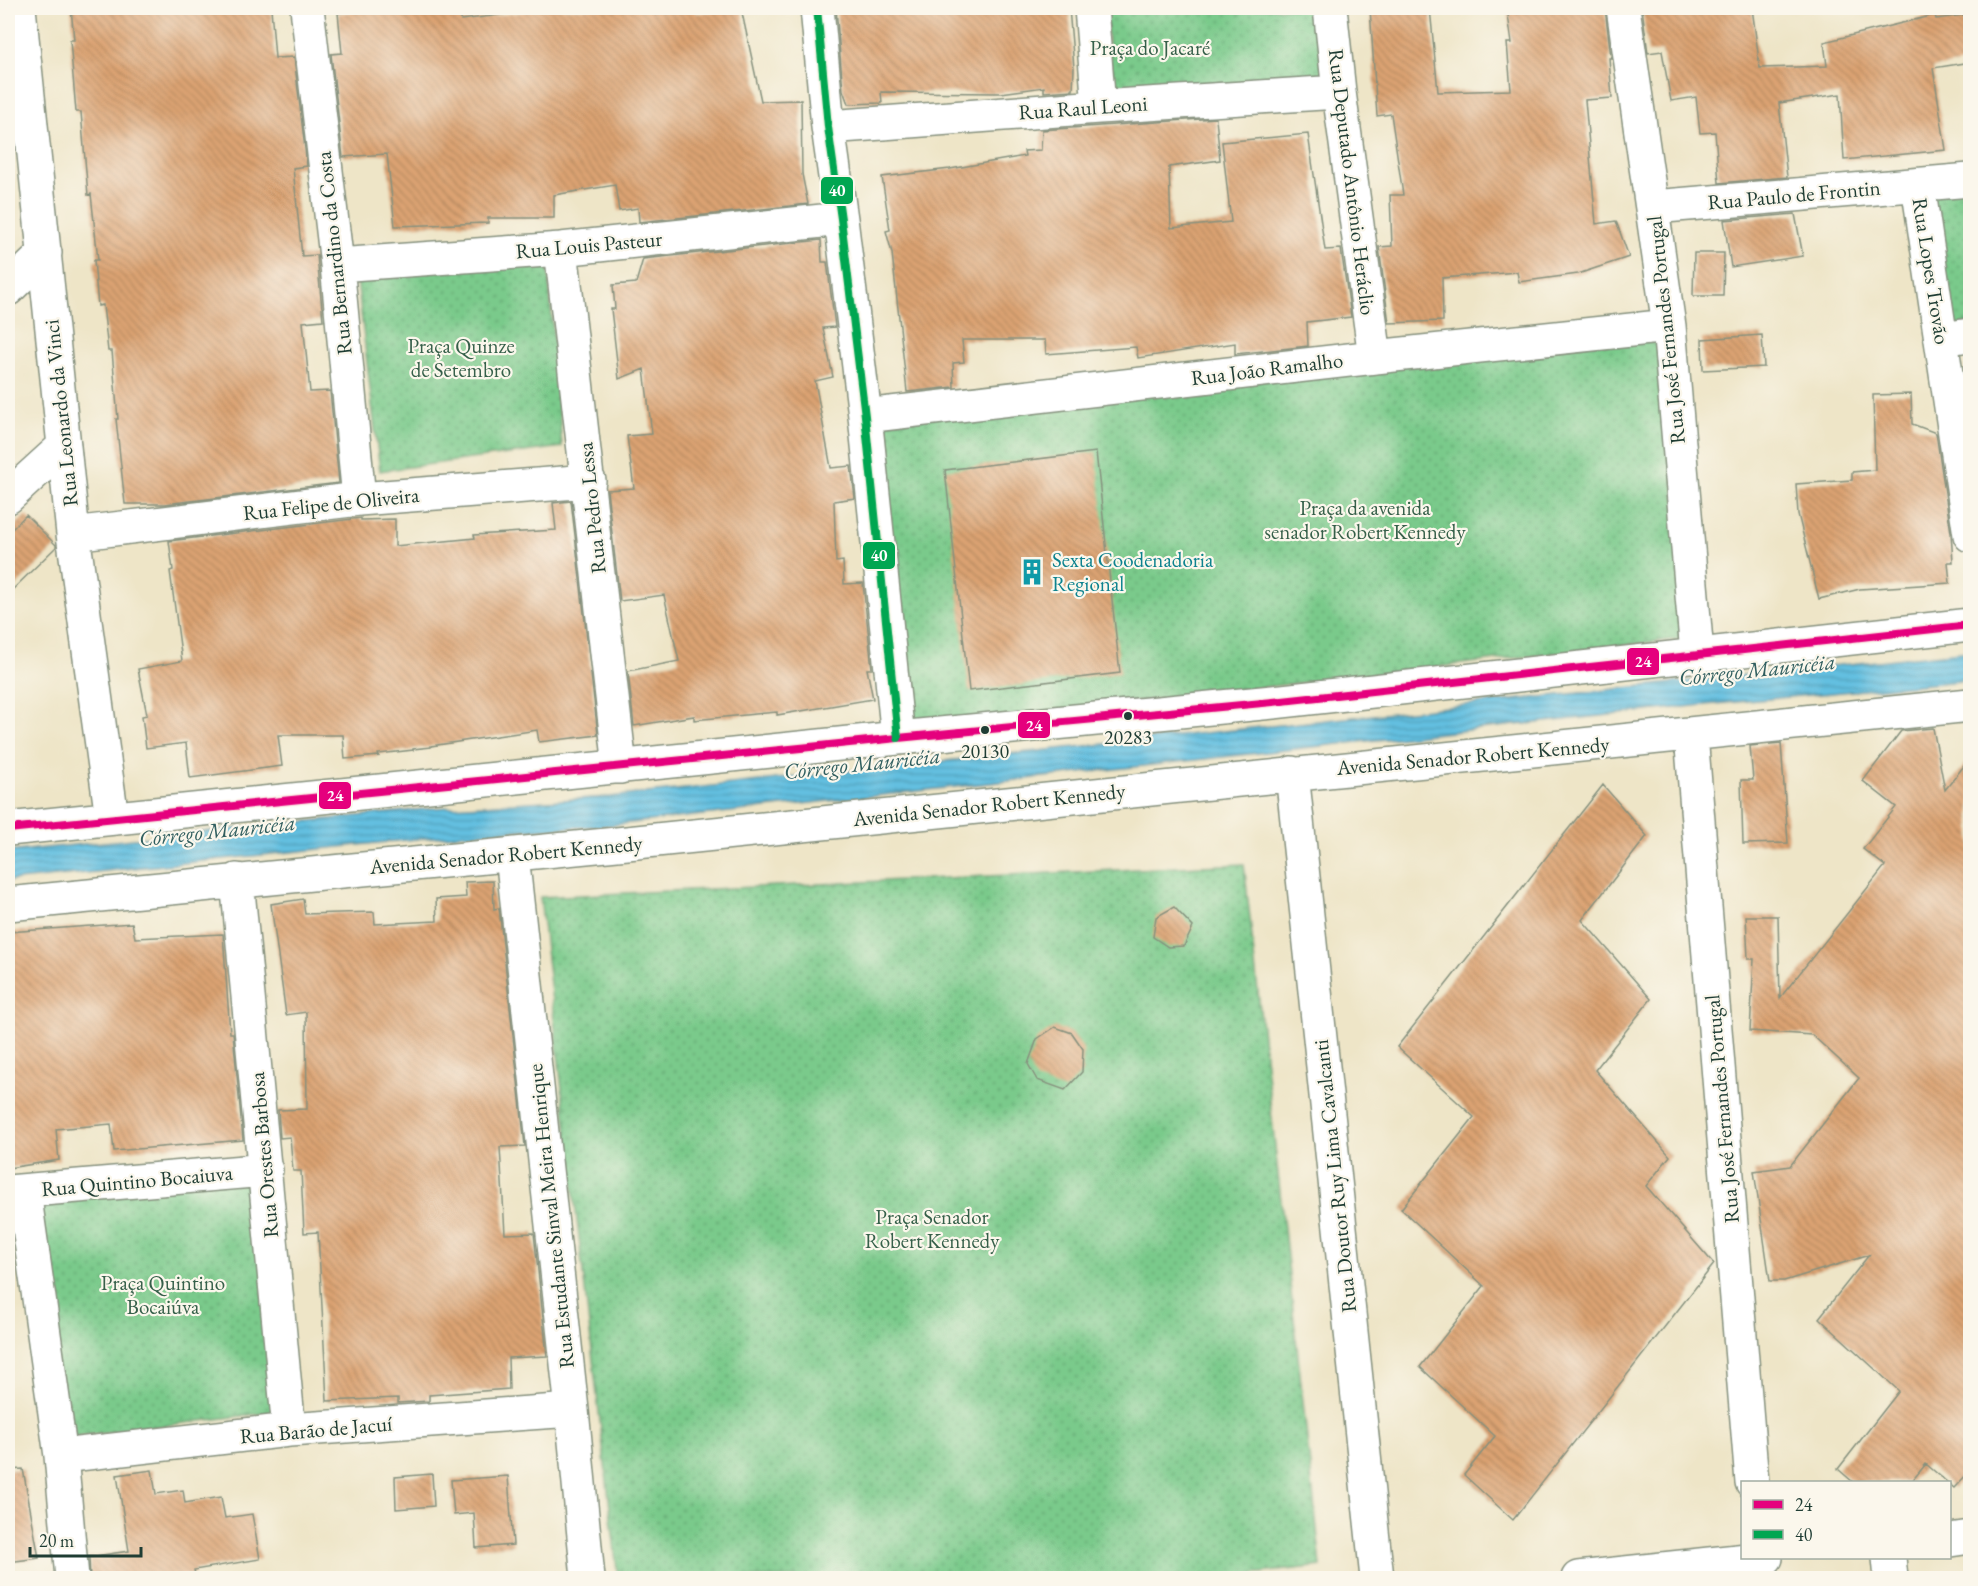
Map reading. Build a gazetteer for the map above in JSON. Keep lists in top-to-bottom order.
{
  "streets": {
    "street": [
      "Rua Raul Leoni",
      "Rua Deputado Antônio Heráclio",
      "Rua Paulo de Frontin",
      "Rua Louis Pasteur",
      "Rua Bernardino da Costa",
      "Rua Lopes Trovão",
      "Rua José Fernandes Portugal",
      "Rua João Ramalho",
      "Rua Leonardo da Vinci",
      "Rua Felipe de Oliveira",
      "Rua Pedro Lessa",
      "Avenida Senador Robert Kennedy",
      "Rua Orestes Barbosa",
      "Rua Doutor Ruy Lima Cavalcanti",
      "Rua Quintino Bocaiuva",
      "Rua Estudante Sinval Meira Henrique",
      "Rua Barão de Jacuí"
    ]
  },
  "crossings": [
    ["Rua Raul Leoni", "Rua Deputado Antônio Heráclio"],
    ["Rua Deputado Antônio Heráclio", "Rua João Ramalho"],
    ["Rua Paulo de Frontin", "Rua Lopes Trovão"],
    ["Rua Paulo de Frontin", "Rua José Fernandes Portugal"],
    ["Rua Louis Pasteur", "Rua Bernardino da Costa"],
    ["Rua Louis Pasteur", "Rua Pedro Lessa"],
    ["Rua Bernardino da Costa", "Rua Felipe de Oliveira"],
    ["Rua José Fernandes Portugal", "Rua João Ramalho"],
    ["Rua José Fernandes Portugal", "Avenida Senador Robert Kennedy"],
    ["Rua Leonardo da Vinci", "Rua Felipe de Oliveira"],
    ["Rua Felipe de Oliveira", "Rua Pedro Lessa"],
    ["Avenida Senador Robert Kennedy", "Rua Orestes Barbosa"],
    ["Avenida Senador Robert Kennedy", "Rua Doutor Ruy Lima Cavalcanti"],
    ["Avenida Senador Robert Kennedy", "Rua Estudante Sinval Meira Henrique"],
    ["Rua Orestes Barbosa", "Rua Quintino Bocaiuva"],
    ["Rua Orestes Barbosa", "Rua Barão de Jacuí"],
    ["Rua Estudante Sinval Meira Henrique", "Rua Barão de Jacuí"]
  ],
  "water": ["Córrego Mauricéia"],
  "parks": [
    "Praça do Jacaré",
    "Praça Quinze de Setembro",
    "Praça da avenida senador Robert Kennedy",
    "Praça Senador Robert Kennedy",
    "Praça Quintino Bocaiúva"
  ],
  "places": {
    "building": ["Sexta Coodenadoria Regional"],
    "other": ["20283", "20130"]
  },
  "lines": ["transit line 40", "transit line 24"],
  "legend": ["24", "40"],
  "scale_bar": "20 m"
}
